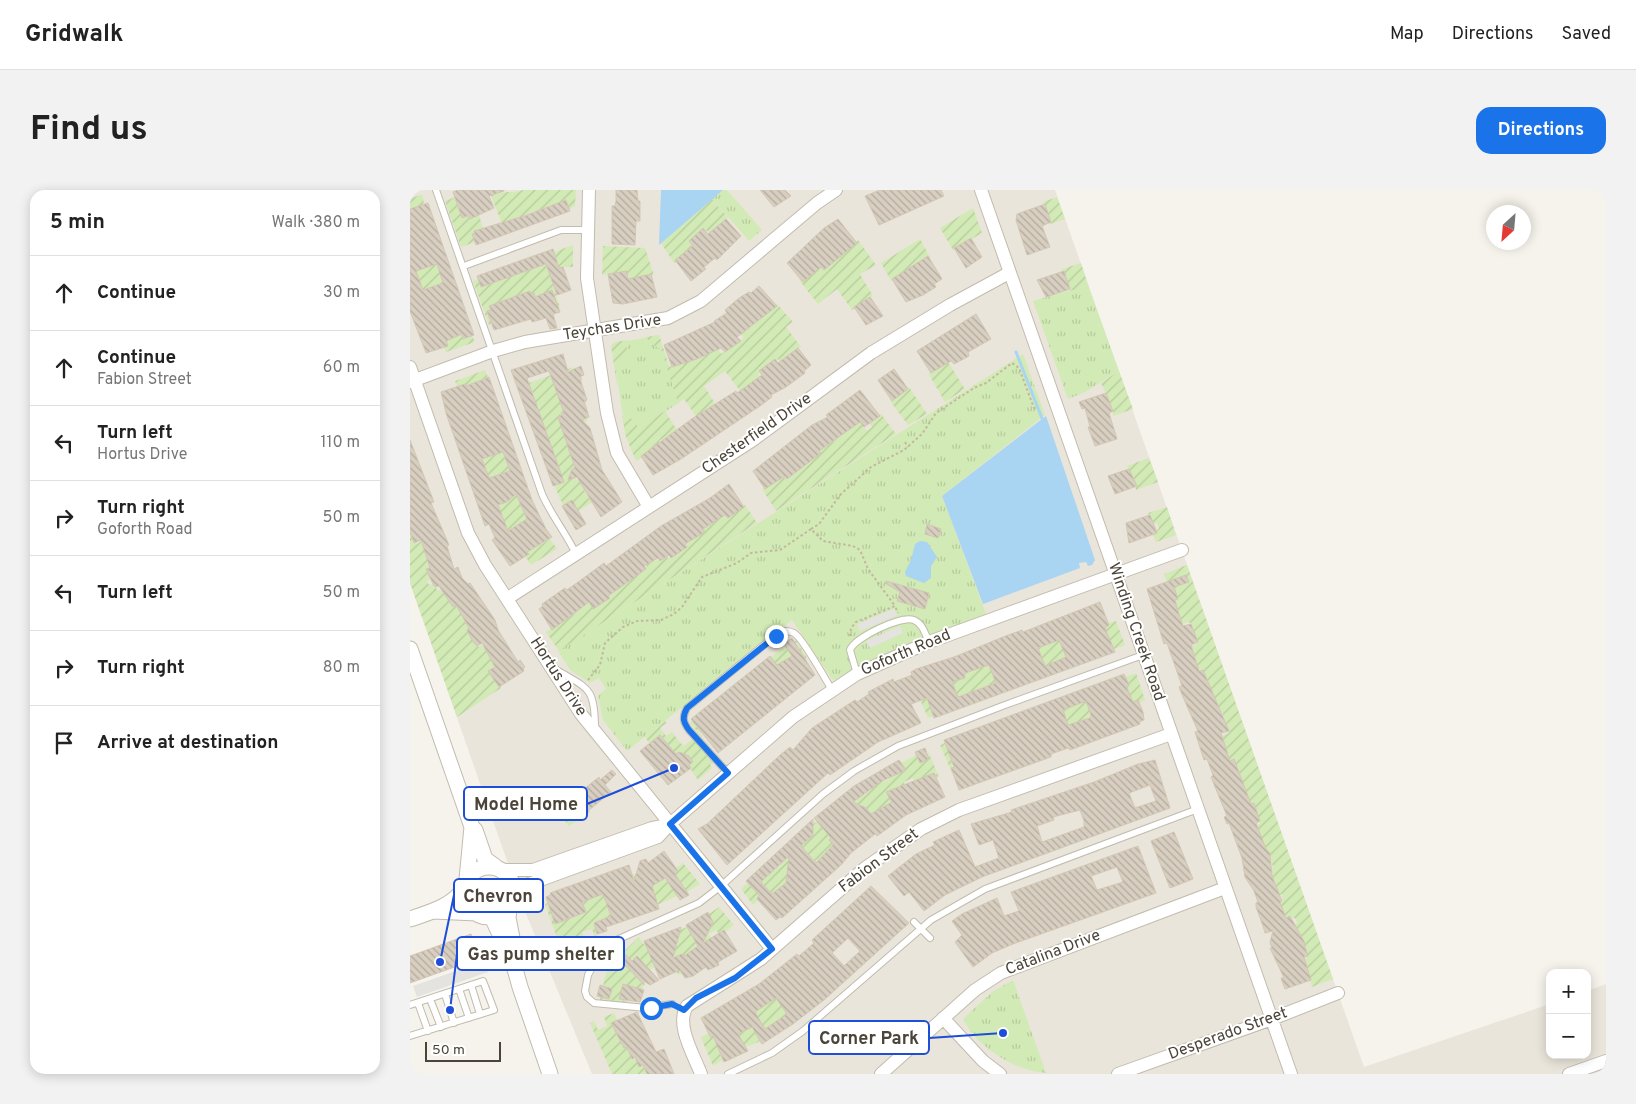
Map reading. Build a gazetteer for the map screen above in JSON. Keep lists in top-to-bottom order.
{
  "streets": {
    "street": [
      "Teychas Drive",
      "Chesterfield Drive",
      "Winding Creek Road",
      "Goforth Road",
      "Hortus Drive",
      "Fabion Street",
      "Catalina Drive",
      "Desperado Street"
    ]
  },
  "crossings": [
    ["Teychas Drive", "Hortus Drive"],
    ["Chesterfield Drive", "Winding Creek Road"],
    ["Chesterfield Drive", "Hortus Drive"],
    ["Winding Creek Road", "Goforth Road"],
    ["Winding Creek Road", "Fabion Street"],
    ["Winding Creek Road", "Catalina Drive"],
    ["Winding Creek Road", "Desperado Street"],
    ["Goforth Road", "Hortus Drive"],
    ["Hortus Drive", "Fabion Street"]
  ],
  "places": [
    "Model Home",
    "Chevron",
    "Gas pump shelter",
    "Corner Park"
  ],
  "scale_bar": "50 m",
  "north": "bottom left",
  "page": {
    "header": "Gridwalk",
    "nav": ["Map", "Directions", "Saved"],
    "buttons": "Directions",
    "title": "Find us",
    "heading": ["5 min", "Walk · 380 m"],
    "list": [
      ["Continue", "30 m"],
      ["Continue", "Fabion Street", "60 m"],
      ["Turn left", "Hortus Drive", "110 m"],
      ["Turn right", "Goforth Road", "50 m"],
      ["Turn left", "50 m"],
      ["Turn right", "80 m"],
      "Arrive at destination"
    ],
    "map_buttons": ["+", "−"],
    "scale": "50 m"
  }
}
